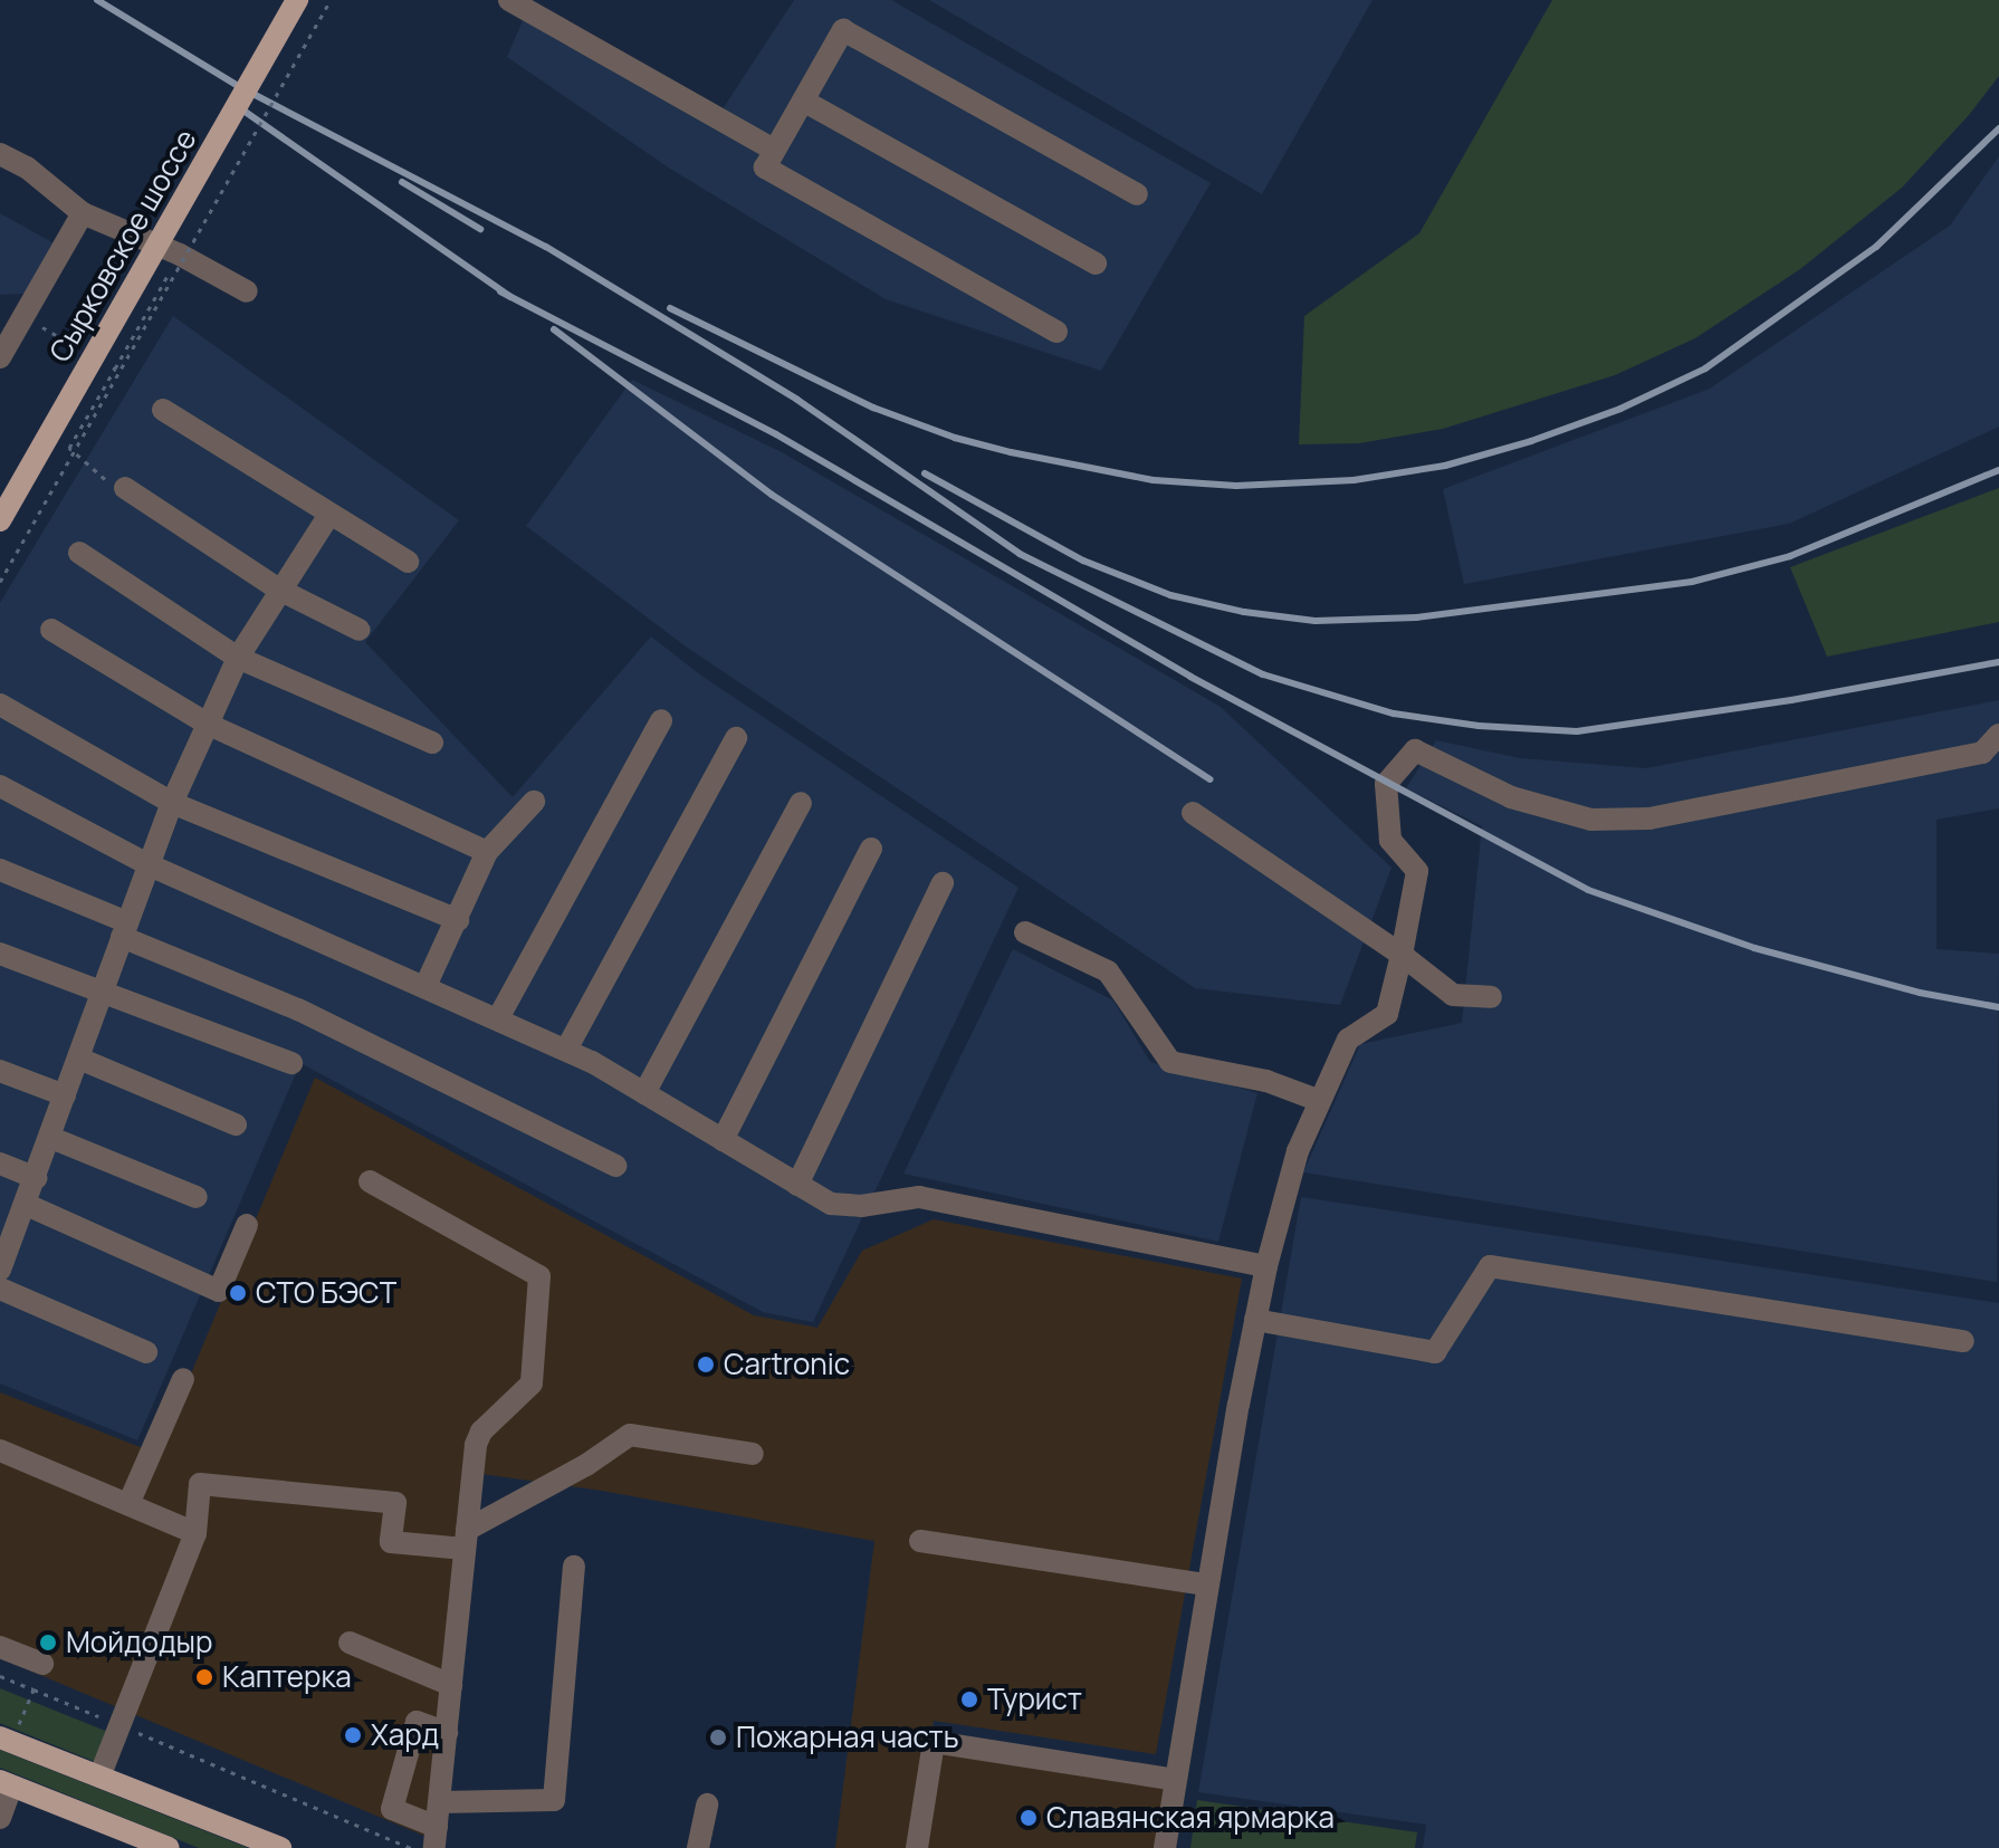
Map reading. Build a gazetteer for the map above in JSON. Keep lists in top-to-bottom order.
{
  "streets": {
    "main road": ["Сырковское шоссе"]
  },
  "places": [
    "СТО БЭСТ",
    "Cartronic",
    "Мойдодыр",
    "Каптерка",
    "Турист",
    "Хард",
    "Пожарная часть",
    "Славянская ярмарка"
  ]
}
